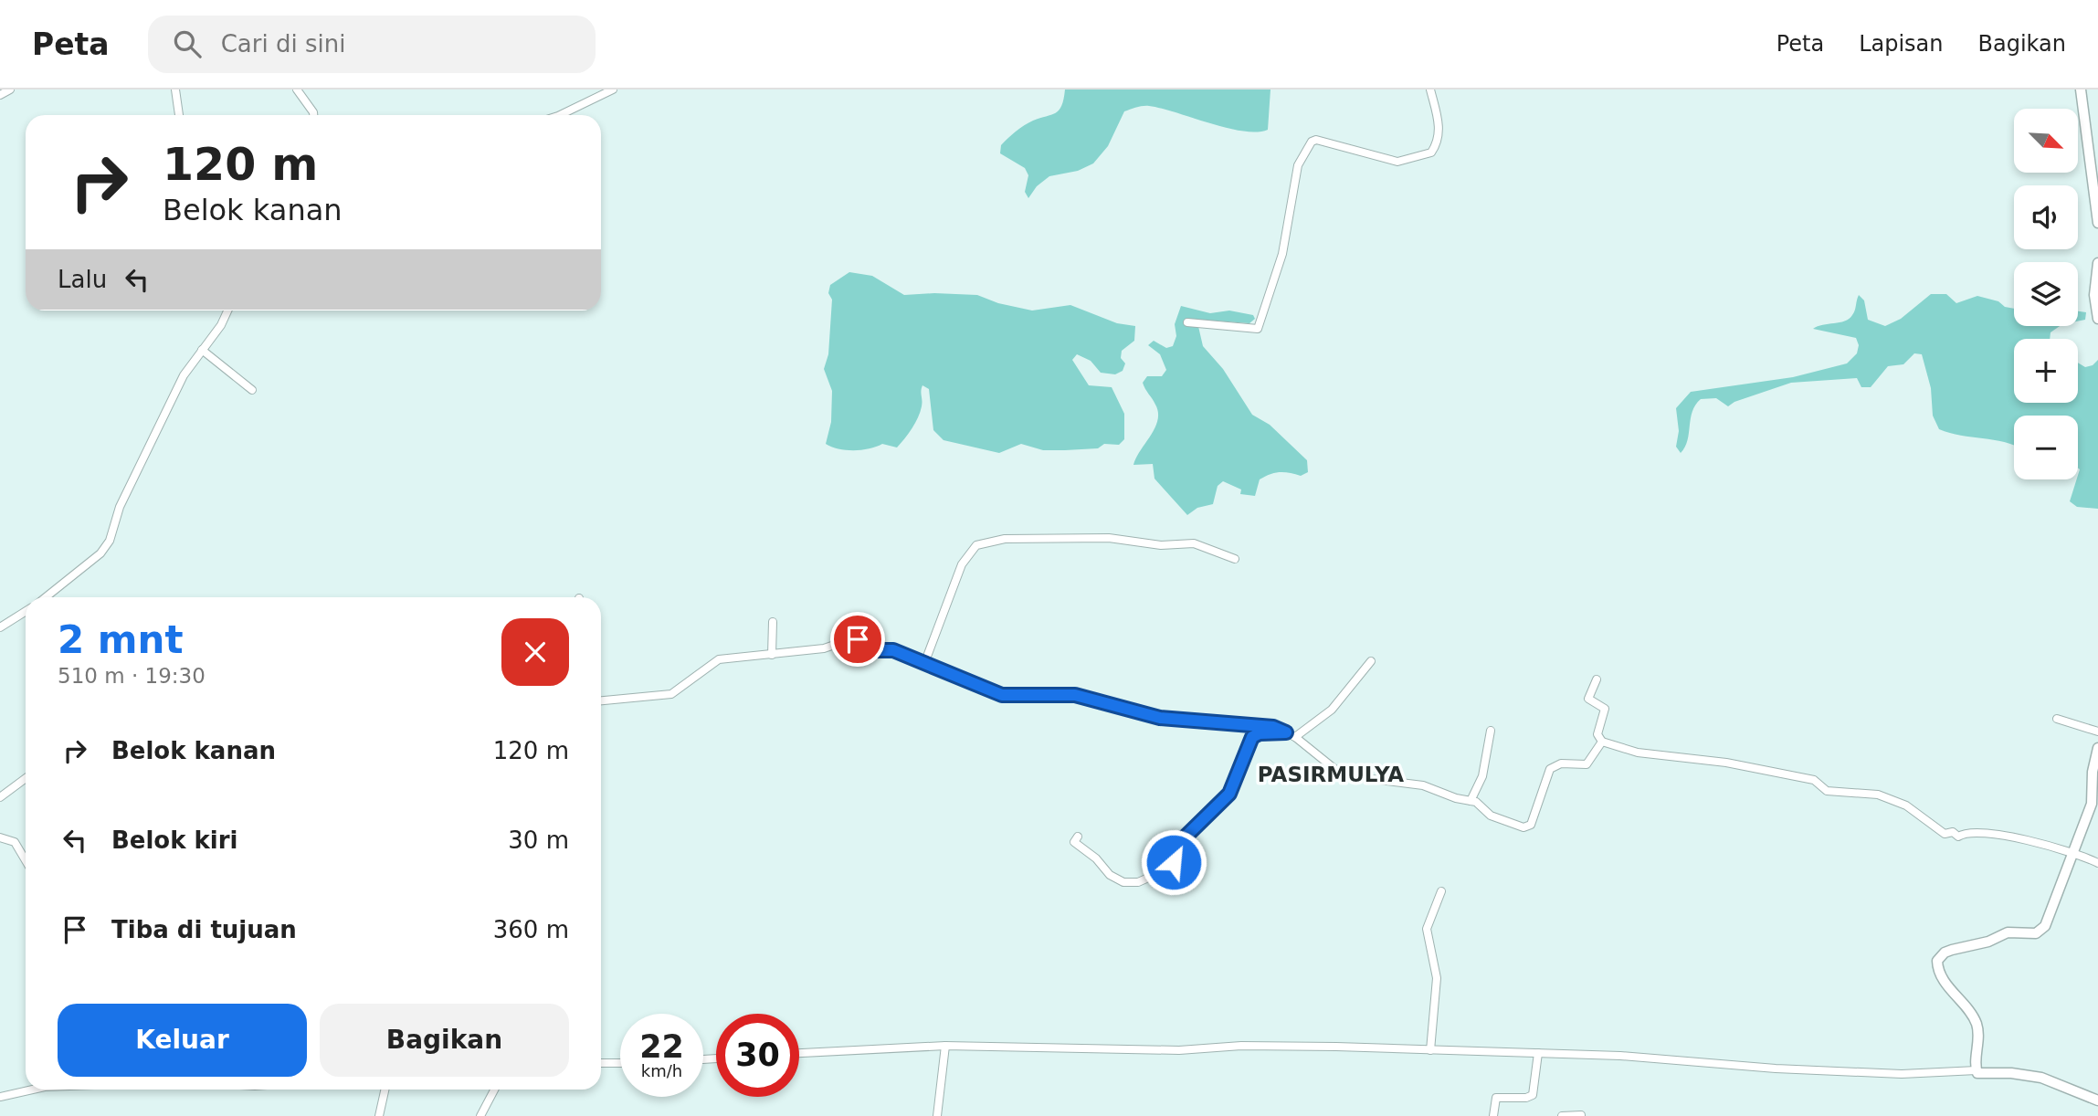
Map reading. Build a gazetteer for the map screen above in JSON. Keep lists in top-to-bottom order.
{
  "districts": ["PASIRMULYA"],
  "north": "bottom right",
  "page": {
    "header": "Peta",
    "search": "Cari di sini",
    "nav": ["Peta", "Lapisan", "Bagikan"],
    "map_buttons": ["+", "−"],
    "turn": ["120 m", "Belok kanan"],
    "then": "Lalu",
    "heading": ["2 mnt", "510 m · 19:30"],
    "list": [
      {
        "name": "Belok kanan",
        "value": "120 m"
      },
      {
        "name": "Belok kiri",
        "value": "30 m"
      },
      {
        "name": "Tiba di tujuan",
        "value": "360 m"
      }
    ],
    "buttons": ["Keluar", "Bagikan"],
    "speed": "22 km/h",
    "limit": "30"
  }
}
